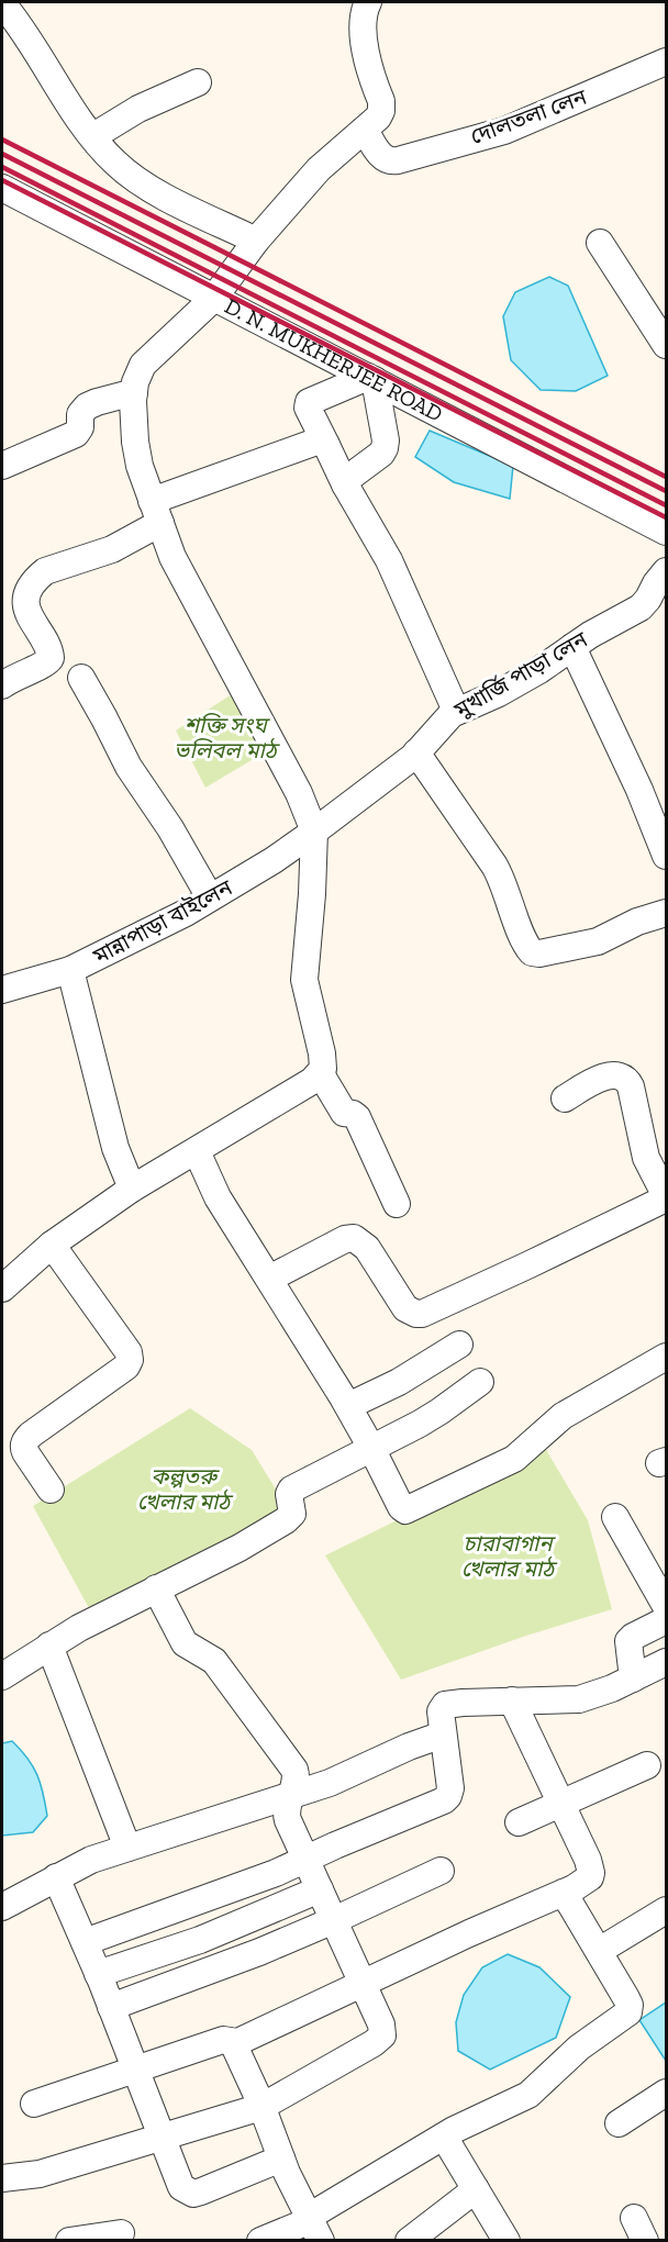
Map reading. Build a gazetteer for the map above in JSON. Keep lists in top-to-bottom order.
{
  "streets": {
    "street": [
      "দোলতলা লেন",
      "D. N. MUKHERJEE ROAD",
      "মুখার্জি পাড়া লেন",
      "মান্নাপাড়া বাইলেন"
    ]
  },
  "crossings": [
    ["মুখার্জি পাড়া লেন", "মান্নাপাড়া বাইলেন"]
  ],
  "parks": ["শক্তি সংঘ ভলিবল মাঠ", "কল্পতরু খেলার মাঠ", "চারাবাগান খেলার মাঠ"]
}
